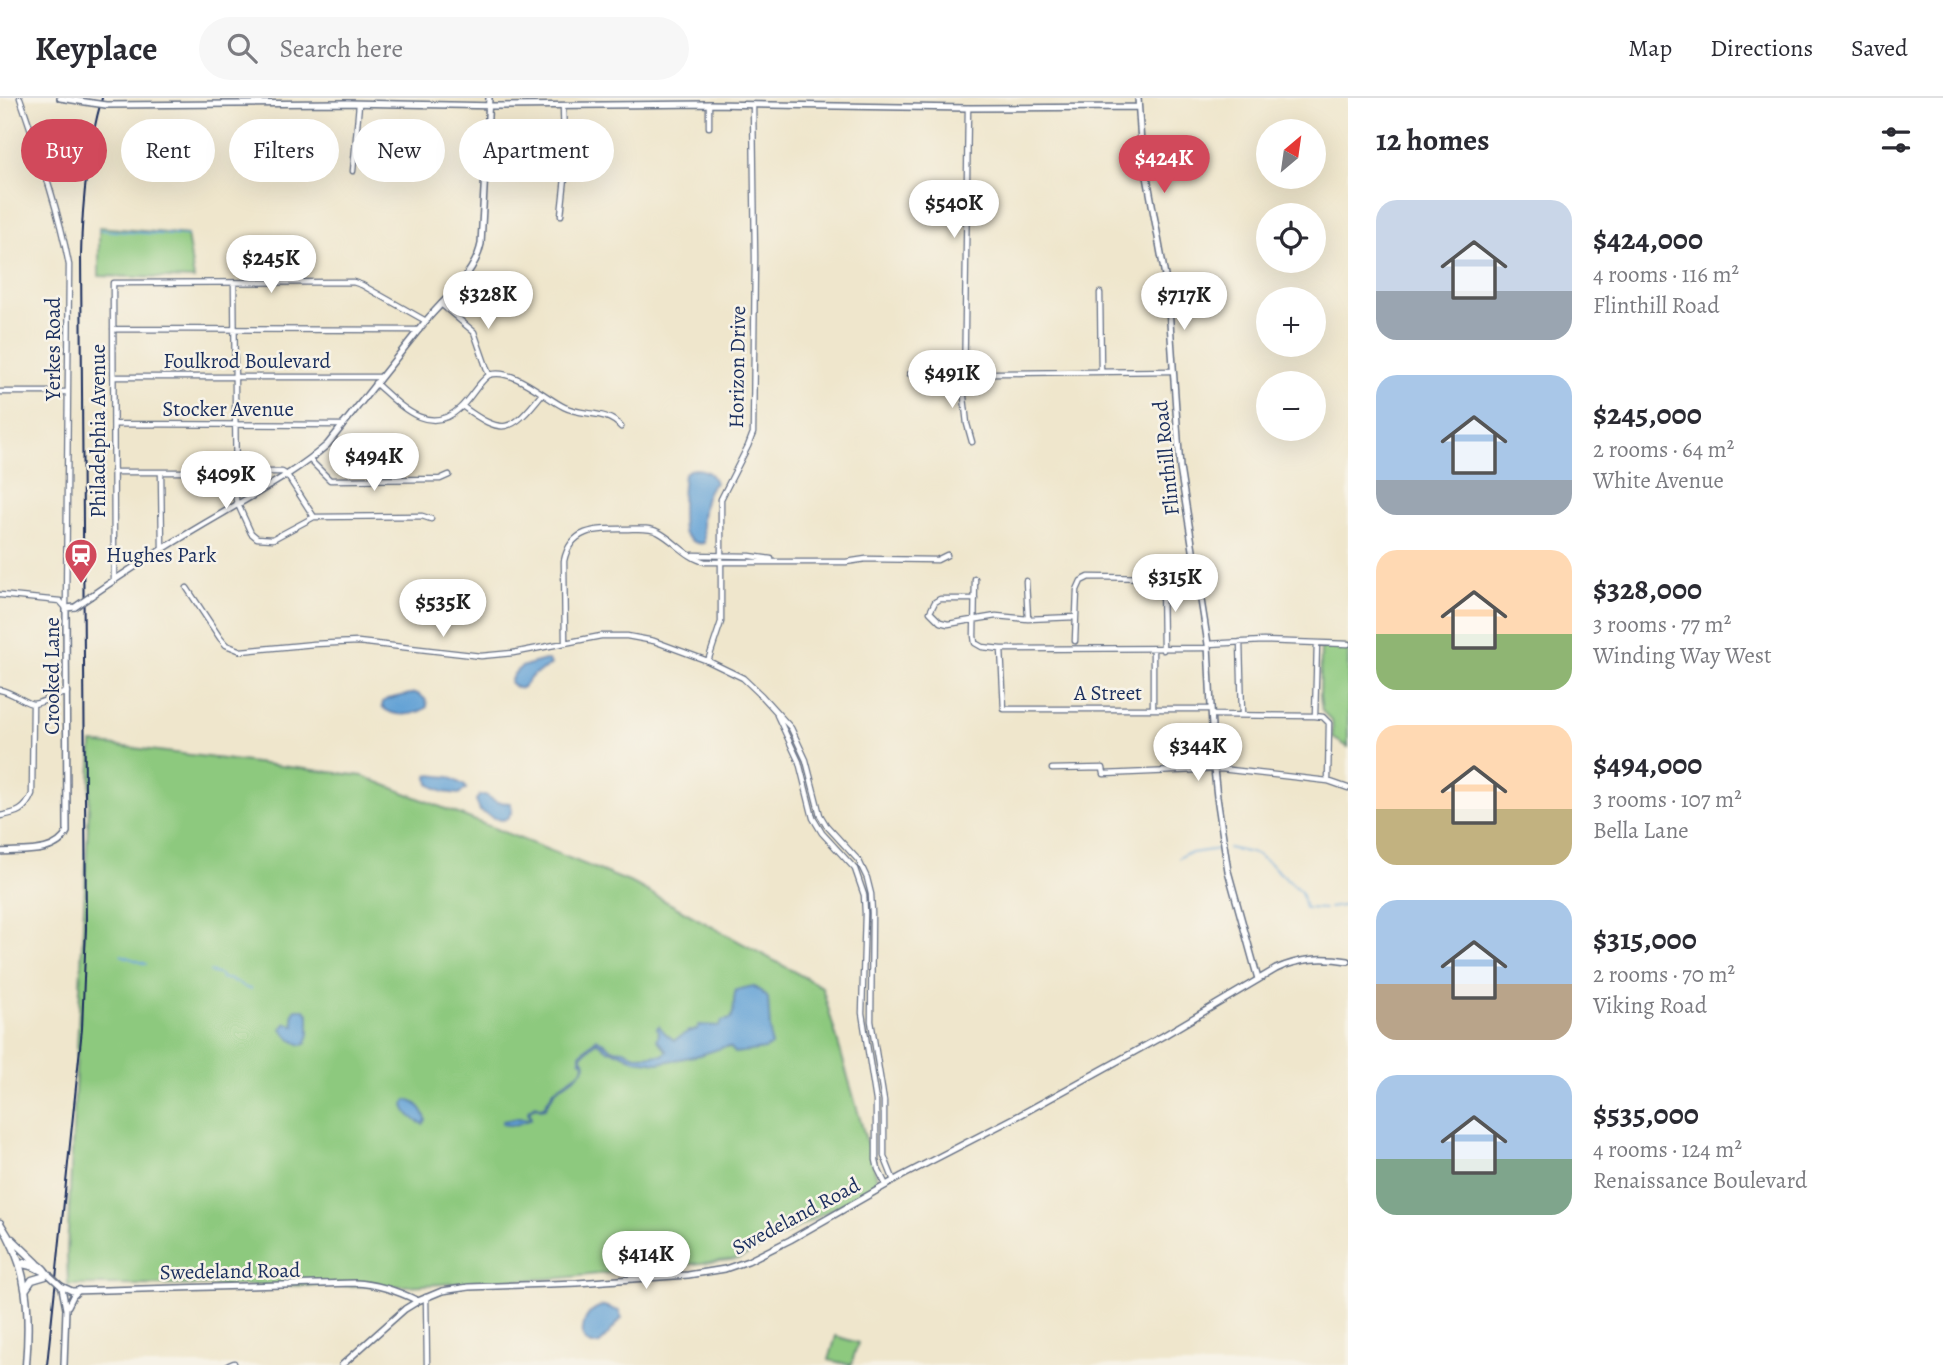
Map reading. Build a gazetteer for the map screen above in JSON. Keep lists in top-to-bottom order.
{
  "streets": {
    "street": [
      "Yerkes Road",
      "Foulkrod Boulevard",
      "Horizon Drive",
      "Stocker Avenue",
      "Philadelphia Avenue",
      "Flinthill Road",
      "Crooked Lane",
      "A Street",
      "Swedeland Road"
    ]
  },
  "crossings": [
    ["Yerkes Road", "Crooked Lane"],
    ["Foulkrod Boulevard", "Philadelphia Avenue"],
    ["Foulkrod Boulevard", "Crooked Lane"],
    ["Stocker Avenue", "Philadelphia Avenue"],
    ["Stocker Avenue", "Crooked Lane"],
    ["Philadelphia Avenue", "Crooked Lane"],
    ["Flinthill Road", "A Street"],
    ["Flinthill Road", "Swedeland Road"]
  ],
  "places": {
    "station": ["Hughes Park"]
  },
  "north": "top right",
  "page": {
    "header": "Keyplace",
    "search": "Search here",
    "nav": ["Map", "Directions", "Saved"],
    "heading": "12 homes",
    "map_buttons": ["+", "−"],
    "chip": [
      "Buy",
      "Rent",
      "Filters",
      "New",
      "Apartment"
    ],
    "price": [
      "$424K",
      "$540K",
      "$245K",
      "$328K",
      "$717K",
      "$491K",
      "$494K",
      "$409K",
      "$315K",
      "$535K",
      "$344K",
      "$414K"
    ],
    "list": [
      {
        "name": "$424,000",
        "note": "4 rooms · 116 m² · Flinthill Road"
      },
      {
        "name": "$245,000",
        "note": "2 rooms · 64 m² · White Avenue"
      },
      {
        "name": "$328,000",
        "note": "3 rooms · 77 m² · Winding Way West"
      },
      {
        "name": "$494,000",
        "note": "3 rooms · 107 m² · Bella Lane"
      },
      {
        "name": "$315,000",
        "note": "2 rooms · 70 m² · Viking Road"
      },
      {
        "name": "$535,000",
        "note": "4 rooms · 124 m² · Renaissance Boulevard"
      }
    ]
  }
}
